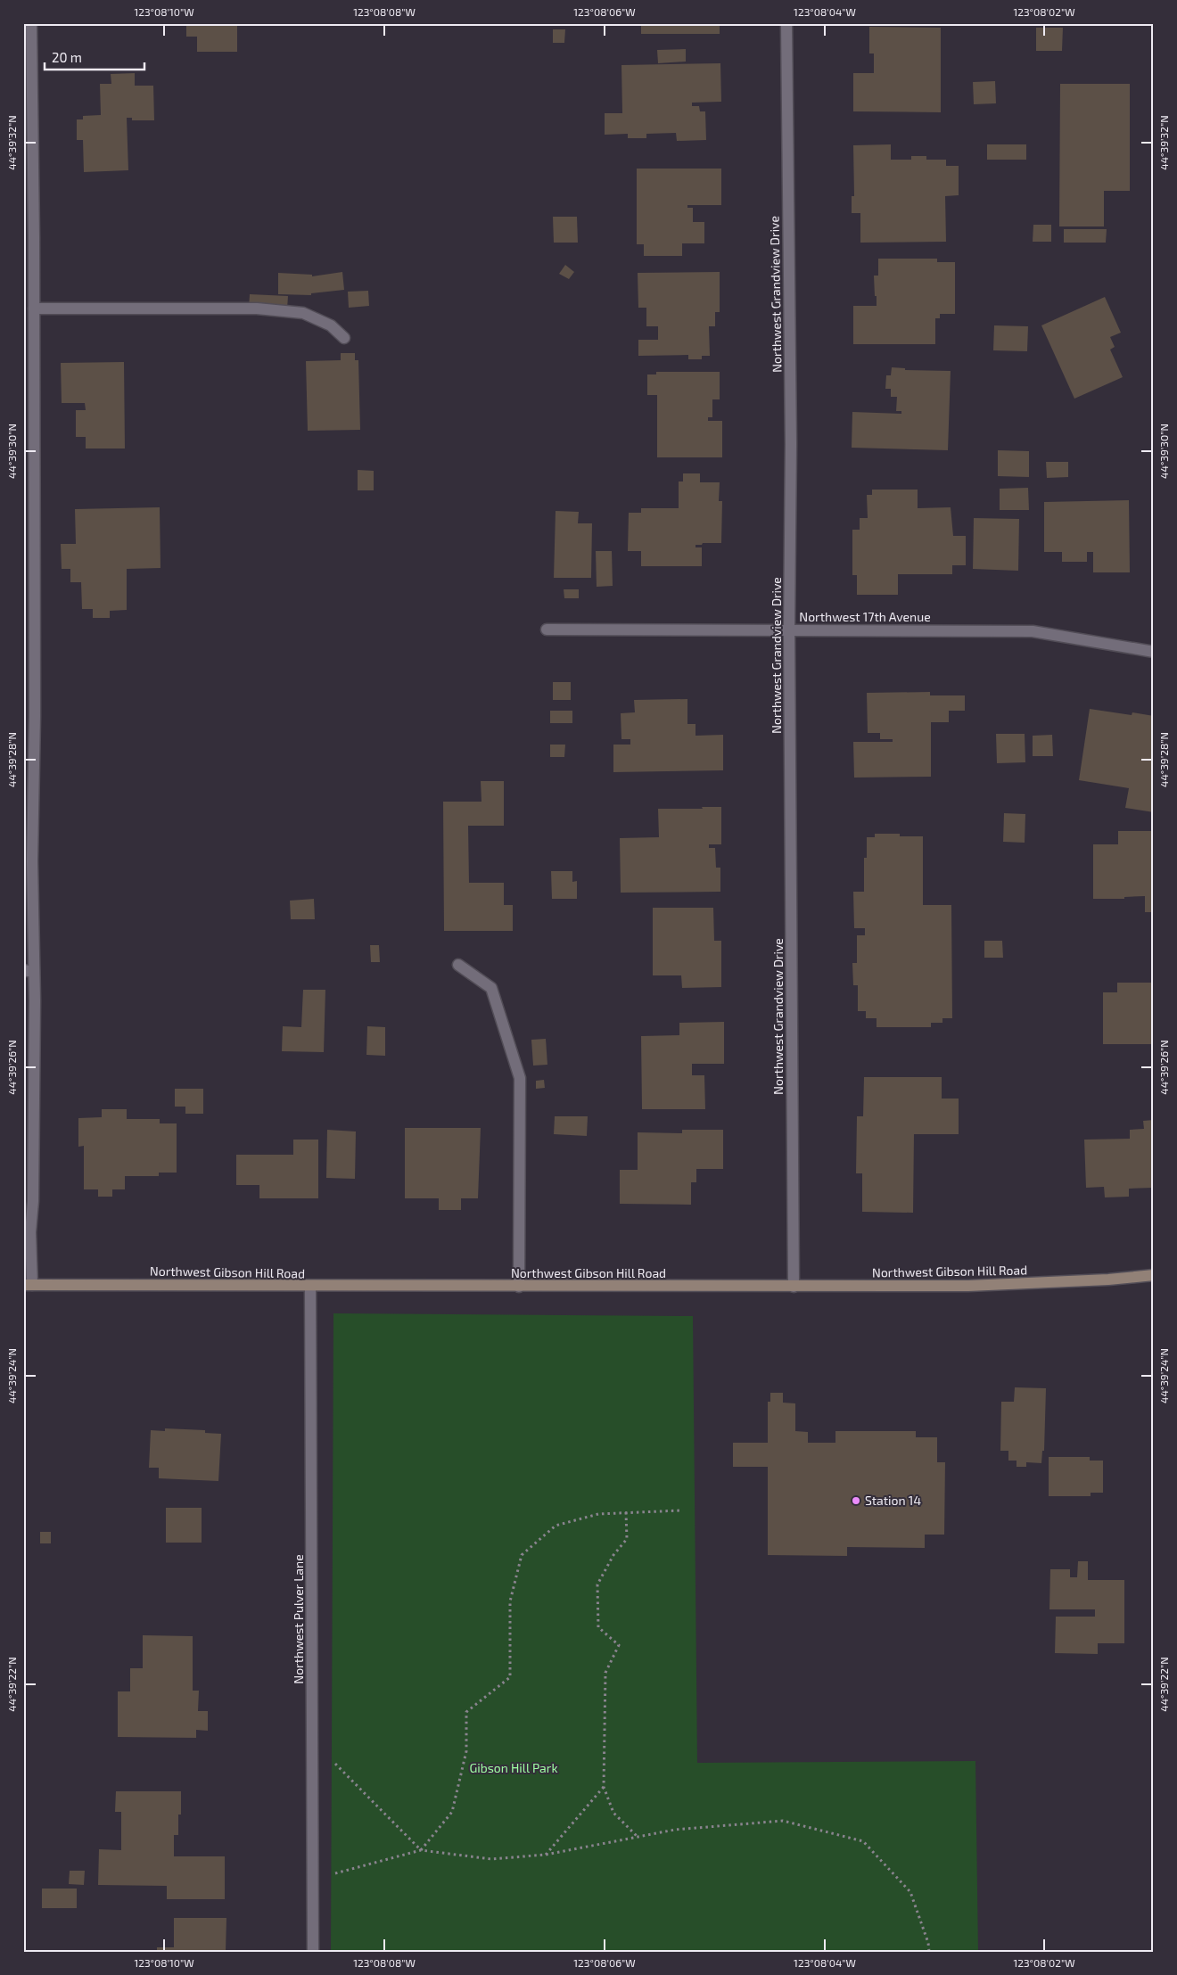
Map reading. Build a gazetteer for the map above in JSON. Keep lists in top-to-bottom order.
{
  "streets": {
    "main road": ["Northwest Gibson Hill Road"],
    "street": ["Northwest Grandview Drive", "Northwest 17th Avenue", "Northwest Pulver Lane"]
  },
  "crossings": [
    ["Northwest Grandview Drive", "Northwest 17th Avenue"],
    ["Northwest Grandview Drive", "Northwest Gibson Hill Road"],
    ["Northwest Gibson Hill Road", "Northwest Pulver Lane"]
  ],
  "parks": ["Gibson Hill Park"],
  "places": ["Station 14"],
  "scale_bar": "20 m",
  "coordinates": [
    "123°08'10\"W",
    "123°08'08\"W",
    "123°08'06\"W",
    "123°08'04\"W",
    "123°08'02\"W",
    "44°39'32\"N",
    "44°39'30\"N",
    "44°39'28\"N",
    "44°39'26\"N",
    "44°39'24\"N",
    "44°39'22\"N"
  ]
}
